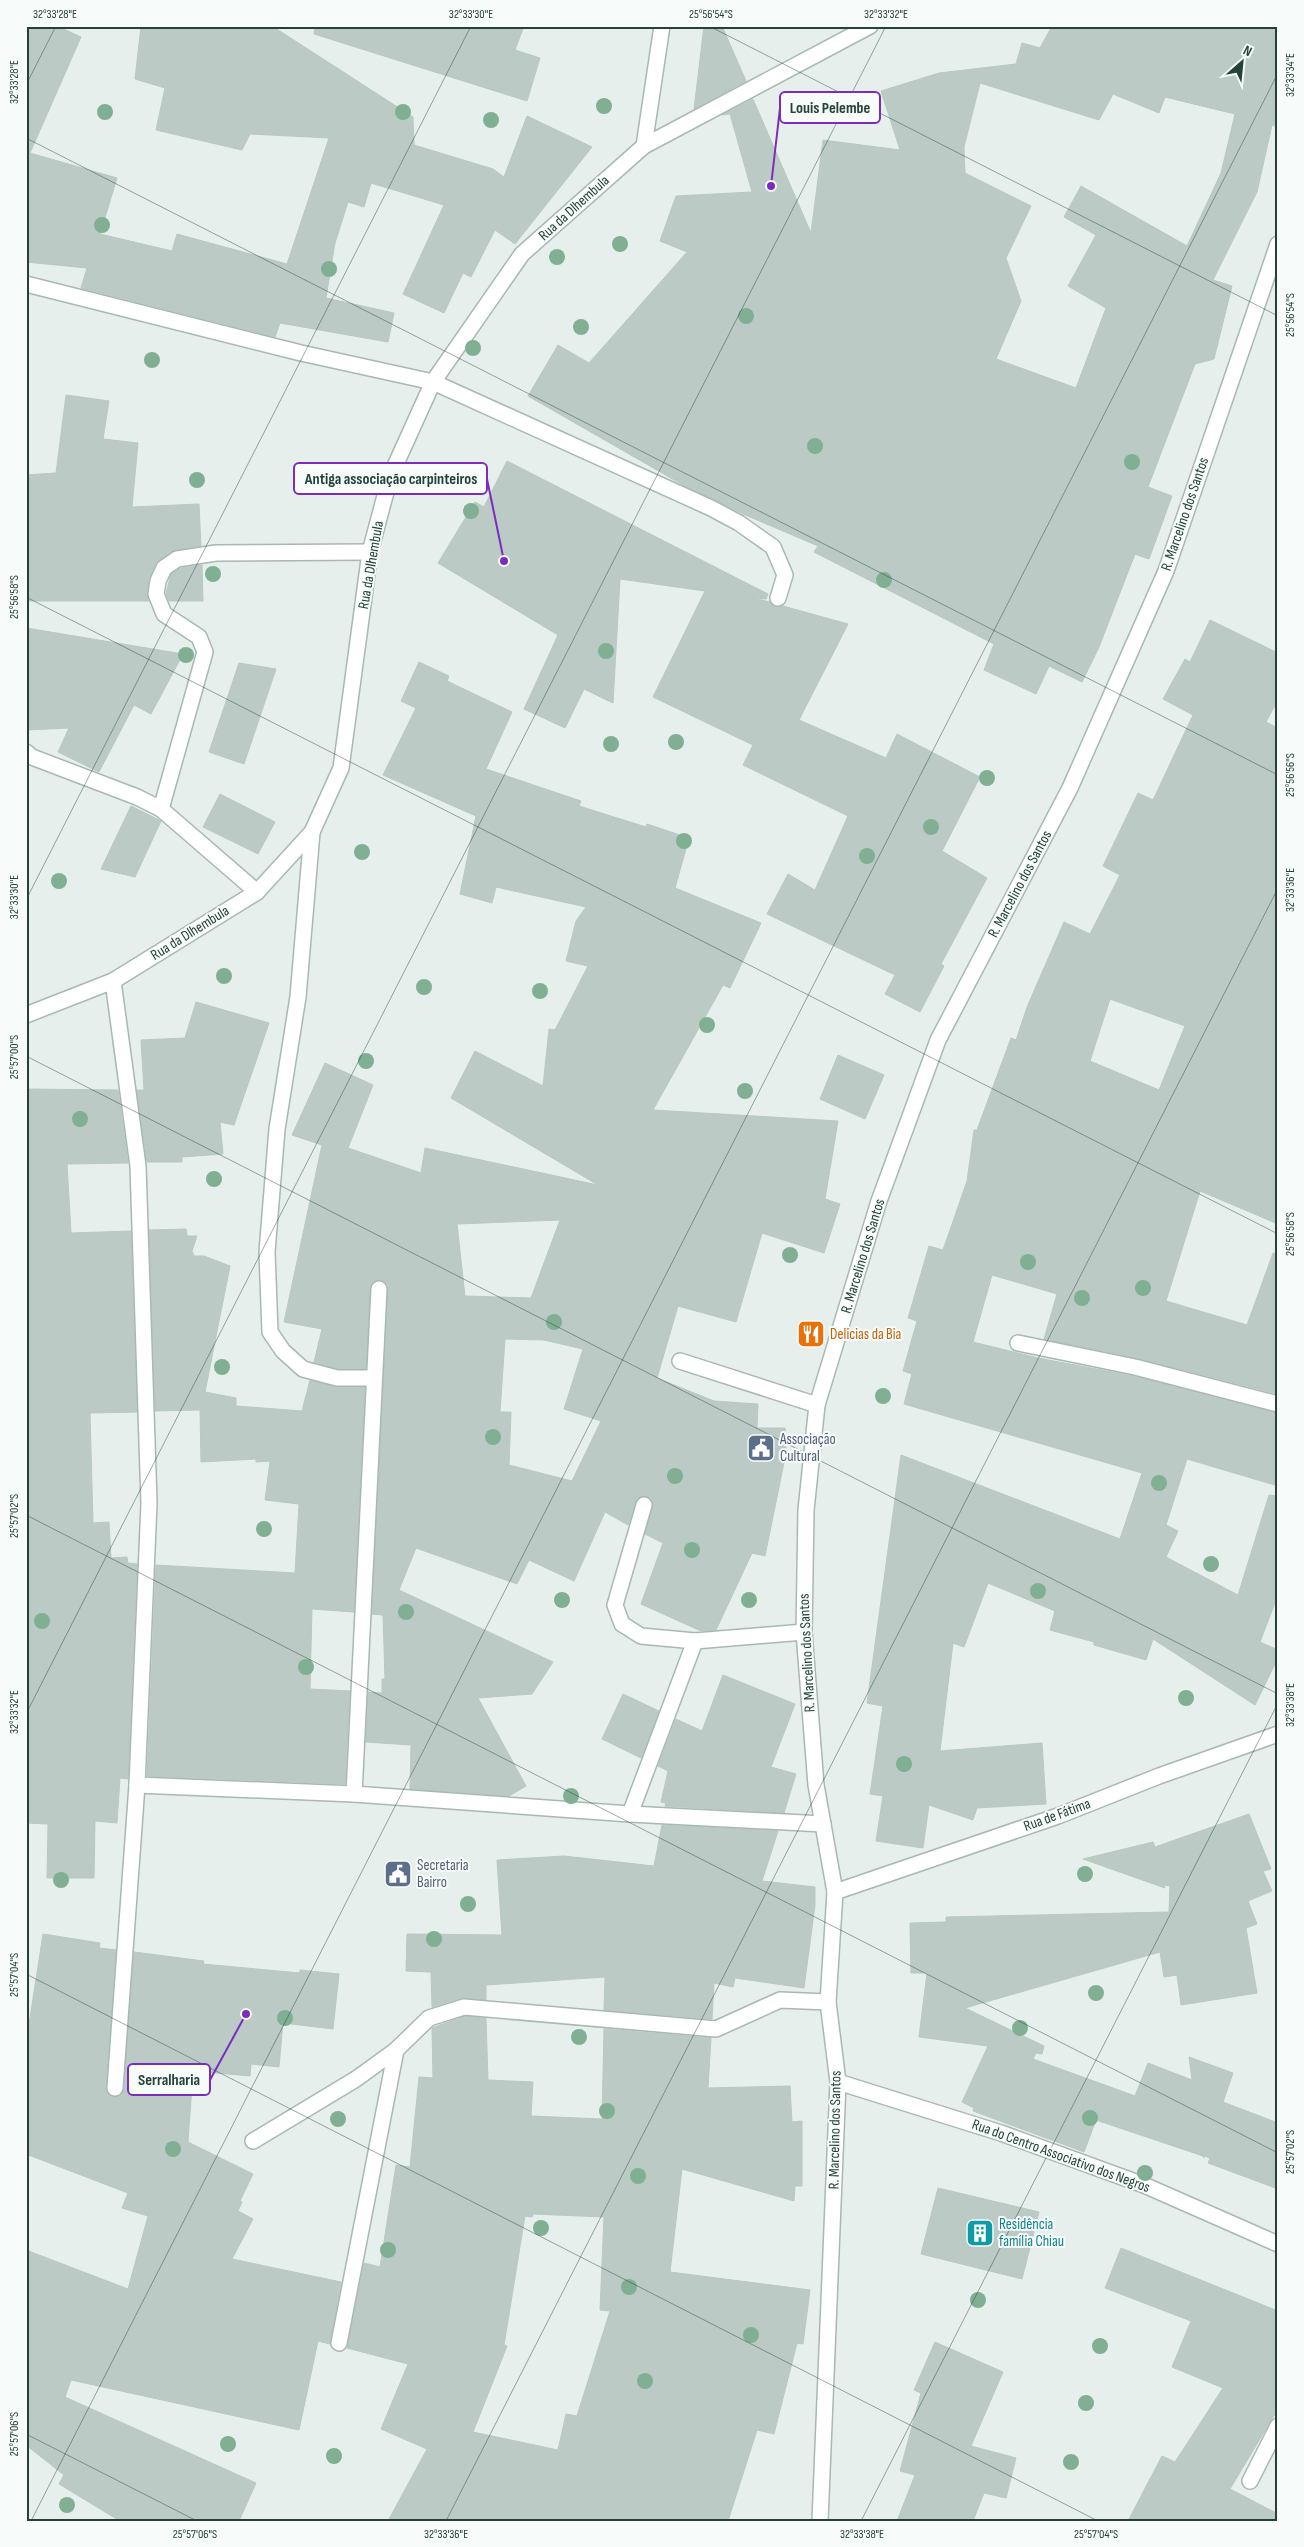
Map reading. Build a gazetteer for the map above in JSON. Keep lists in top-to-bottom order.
{
  "streets": {
    "street": [
      "Rua da Dlhembula",
      "R. Marcelino dos Santos",
      "Rua de Fátima",
      "Rua do Centro Associativo dos Negros"
    ]
  },
  "crossings": [
    ["R. Marcelino dos Santos", "Rua de Fátima"],
    ["R. Marcelino dos Santos", "Rua do Centro Associativo dos Negros"]
  ],
  "places": {
    "other": ["Louis Pelembe", "Antiga associação carpinteiros", "Serralharia"],
    "restaurant": ["Delicias da Bia"],
    "public building": ["Associação Cultural", "Secretaria Bairro"],
    "building": ["Residência família Chiau"]
  },
  "north": "top right",
  "coordinates": [
    "32°33'28\"E",
    "32°33'30\"E",
    "25°56'54\"S",
    "32°33'32\"E",
    "32°33'34\"E",
    "25°56'58\"S",
    "25°56'56\"S",
    "32°33'36\"E",
    "25°57'00\"S",
    "25°57'02\"S",
    "32°33'38\"E",
    "25°57'04\"S",
    "25°57'06\"S"
  ]
}
